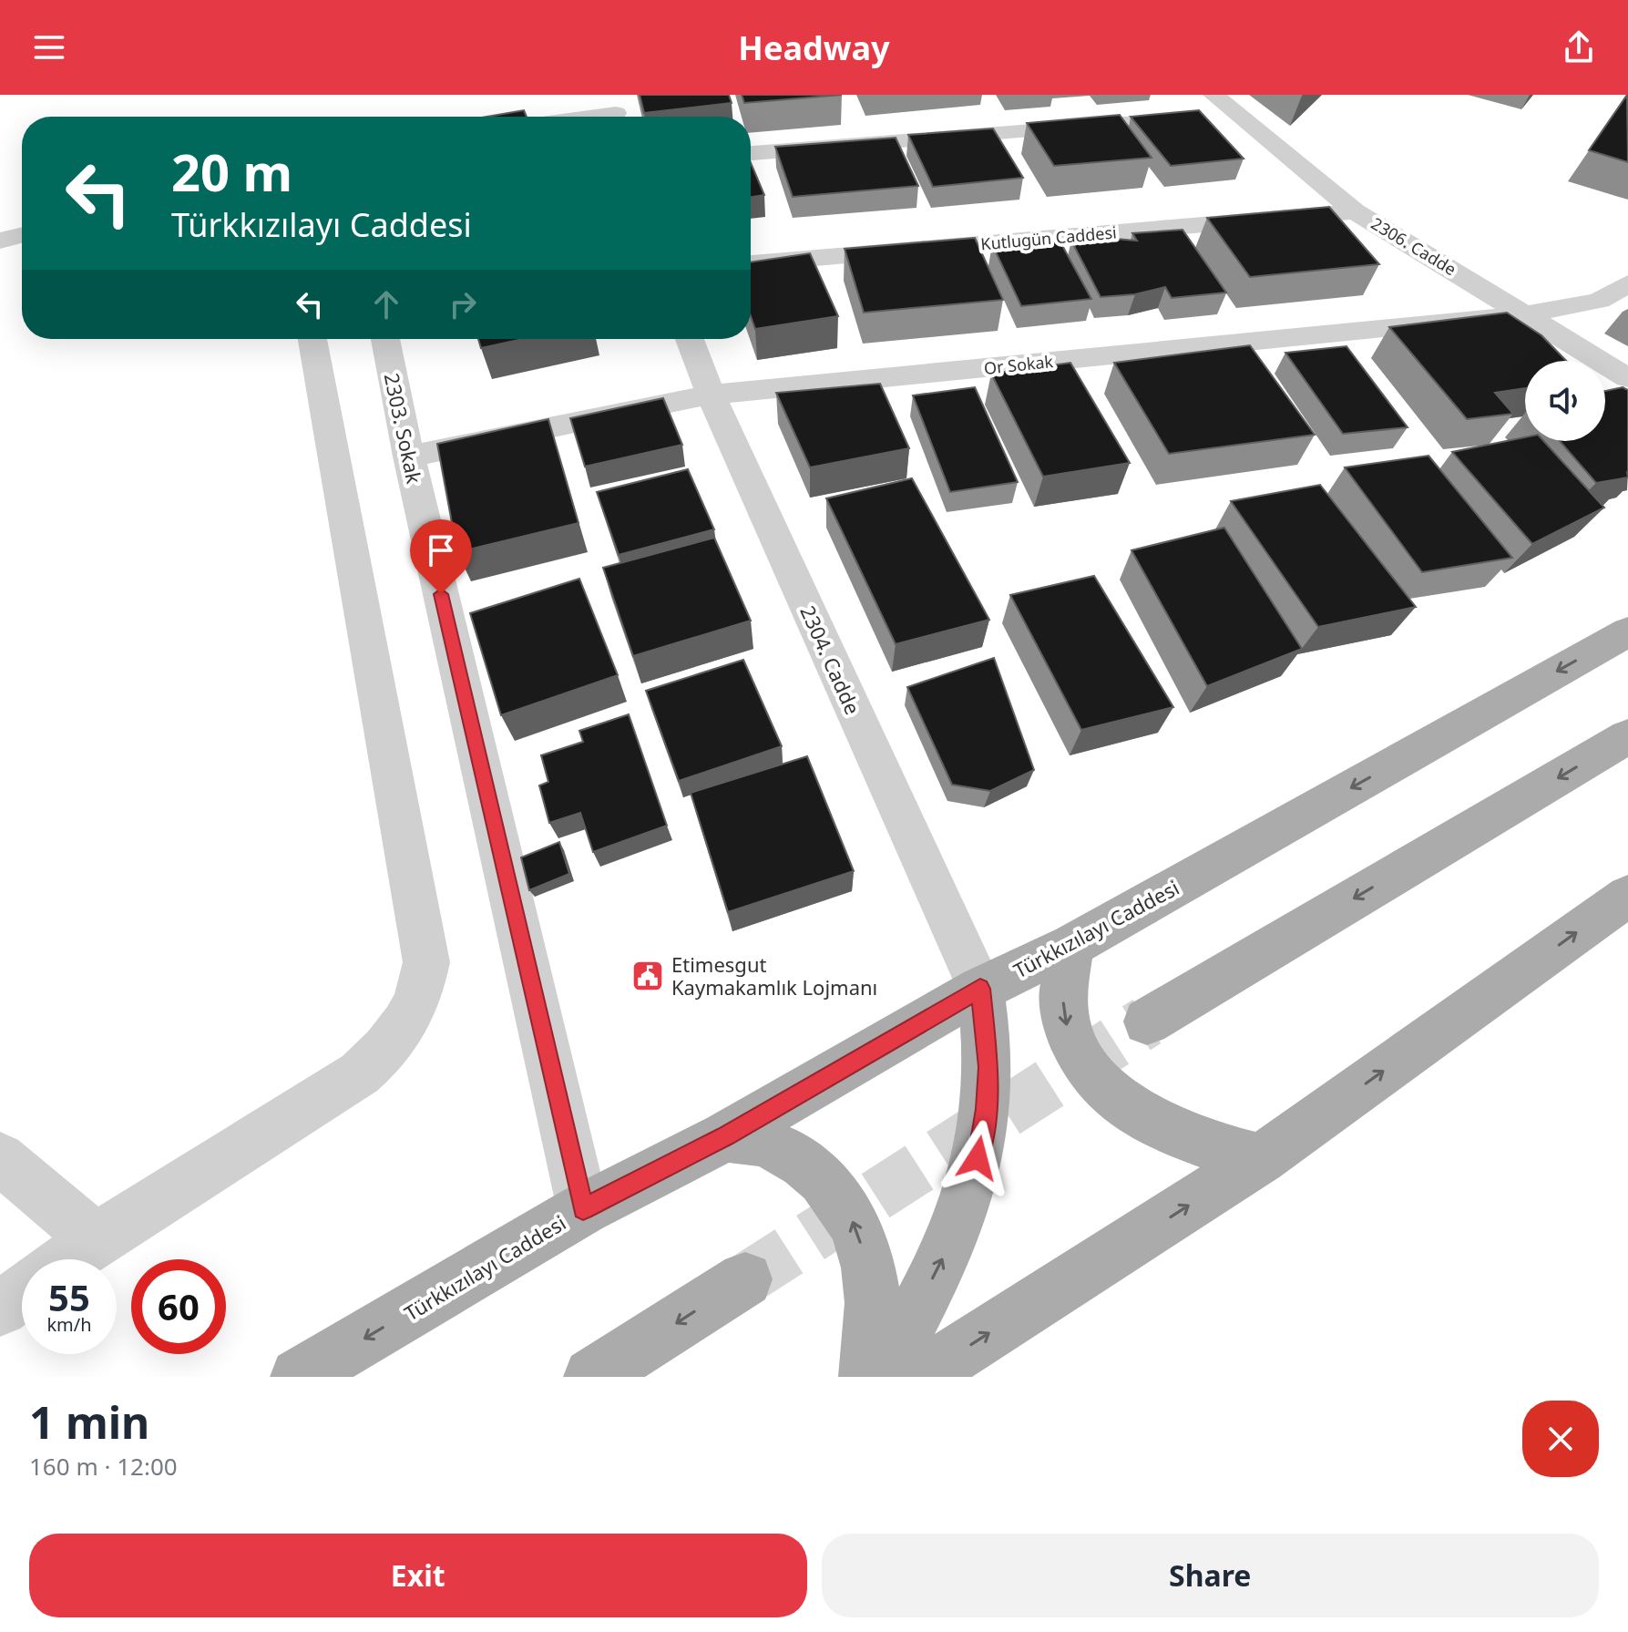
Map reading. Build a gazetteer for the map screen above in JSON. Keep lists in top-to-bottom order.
{
  "streets": {
    "main road": ["Türkkızılayı Caddesi"],
    "street": [
      "Kutlugün Caddesi",
      "2306. Cadde",
      "Or Sokak",
      "2303. Sokak",
      "2304. Cadde"
    ]
  },
  "crossings": [
    ["Kutlugün Caddesi", "2306. Cadde"],
    ["2306. Cadde", "Or Sokak"],
    ["Or Sokak", "2303. Sokak"],
    ["Or Sokak", "2304. Cadde"],
    ["2303. Sokak", "Türkkızılayı Caddesi"],
    ["2304. Cadde", "Türkkızılayı Caddesi"]
  ],
  "places": {
    "public building": ["Etimesgut Kaymakamlık Lojmanı"]
  },
  "page": {
    "header": "Headway",
    "turn": ["20 m", "Türkkızılayı Caddesi"],
    "speed": "55 km/h",
    "limit": "60",
    "heading": ["1 min", "160 m · 12:00"],
    "buttons": ["Exit", "Share"]
  }
}
